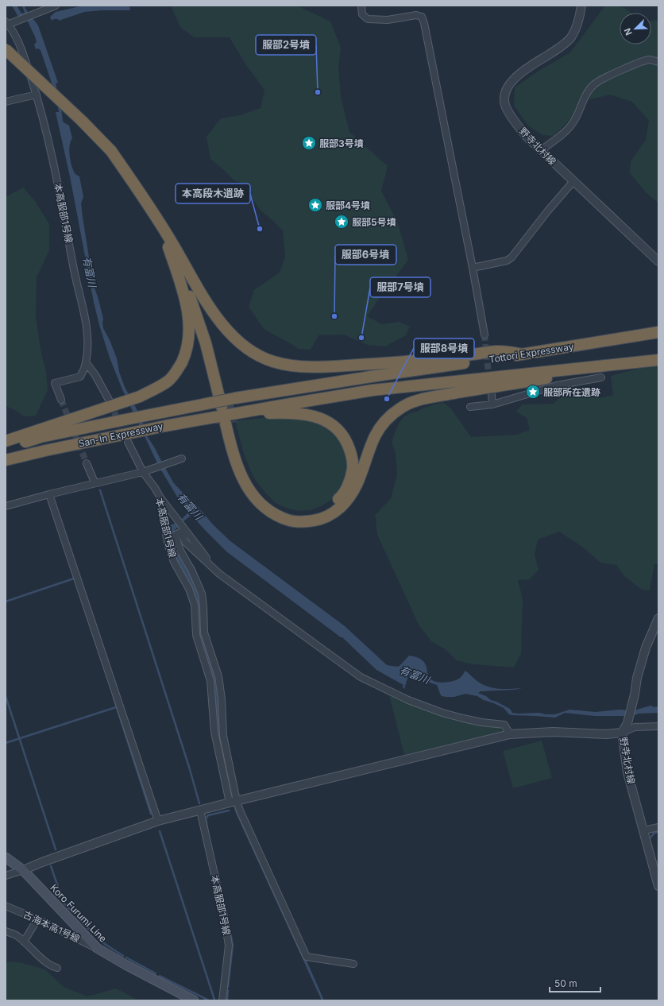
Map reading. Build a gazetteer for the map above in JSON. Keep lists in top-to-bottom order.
{
  "streets": {
    "highway": ["Tottori Expressway", "San-In Expressway"],
    "main road": ["Koro Furumi Line"],
    "street": ["野寺北村線", "本高服部1号線", "古海本高1号線"]
  },
  "crossings": [
    ["本高服部1号線", "San-In Expressway"],
    ["Tottori Expressway", "San-In Expressway"],
    ["Koro Furumi Line", "古海本高1号線"]
  ],
  "water": ["有富川"],
  "places": {
    "other": [
      "服部2号墳",
      "本高段木遺跡",
      "服部6号墳",
      "服部7号墳",
      "服部8号墳"
    ],
    "place": [
      "服部3号墳",
      "服部4号墳",
      "服部5号墳",
      "服部所在遺跡"
    ]
  },
  "scale_bar": "50 m",
  "north": "bottom left"
}
